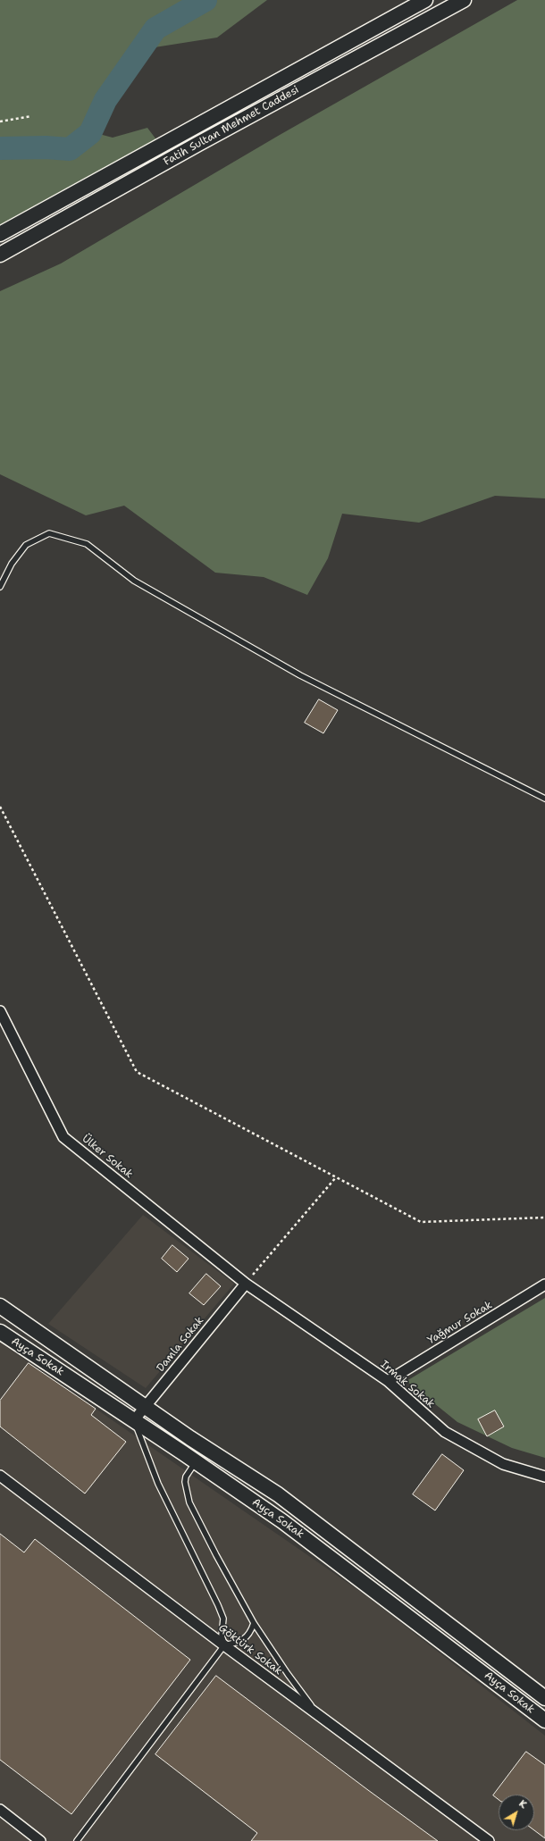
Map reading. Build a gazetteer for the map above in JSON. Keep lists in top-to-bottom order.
{
  "streets": {
    "street": [
      "Fatih Sultan Mehmet Caddesi",
      "Ülker Sokak",
      "Yağmur Sokak",
      "Damla Sokak",
      "Ayça Sokak",
      "Irmak Sokak",
      "Göktürk Sokak"
    ]
  },
  "crossings": [
    ["Ülker Sokak", "Damla Sokak"],
    ["Ülker Sokak", "Irmak Sokak"],
    ["Yağmur Sokak", "Irmak Sokak"],
    ["Damla Sokak", "Ayça Sokak"],
    ["Damla Sokak", "Irmak Sokak"]
  ],
  "north": "top right"
}
